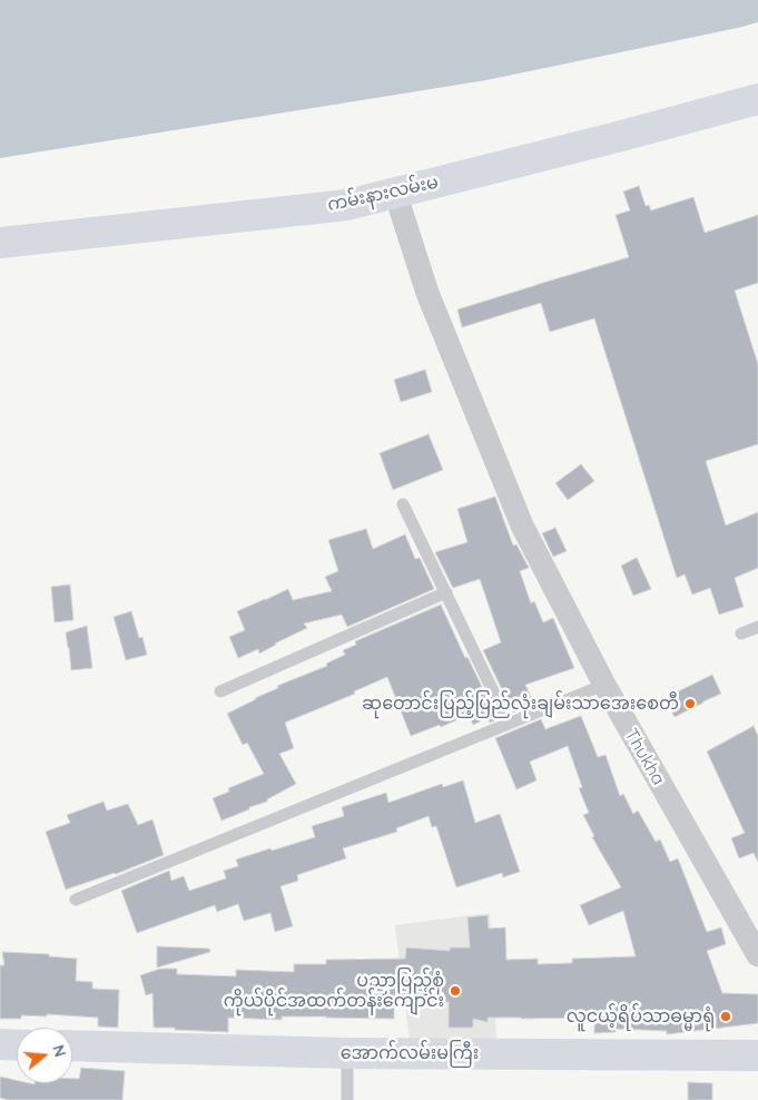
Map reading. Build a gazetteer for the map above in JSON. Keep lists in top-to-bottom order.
{
  "streets": {
    "main road": ["ကမ်းနားလမ်းမ", "အောက်လမ်းမကြီး"],
    "street": ["Thukha"]
  },
  "crossings": [
    ["ကမ်းနားလမ်းမ", "Thukha"]
  ],
  "places": ["ဆုတောင်းပြည့်ပြည်လုံးချမ်းသာအေးစေတီ", "ပညာပြည့်စုံ ကိုယ်ပိုင်အထက်တန်းကျောင်း", "လူငယ့်ရိပ်သာဓမ္မာရုံ"],
  "north": "right"
}
